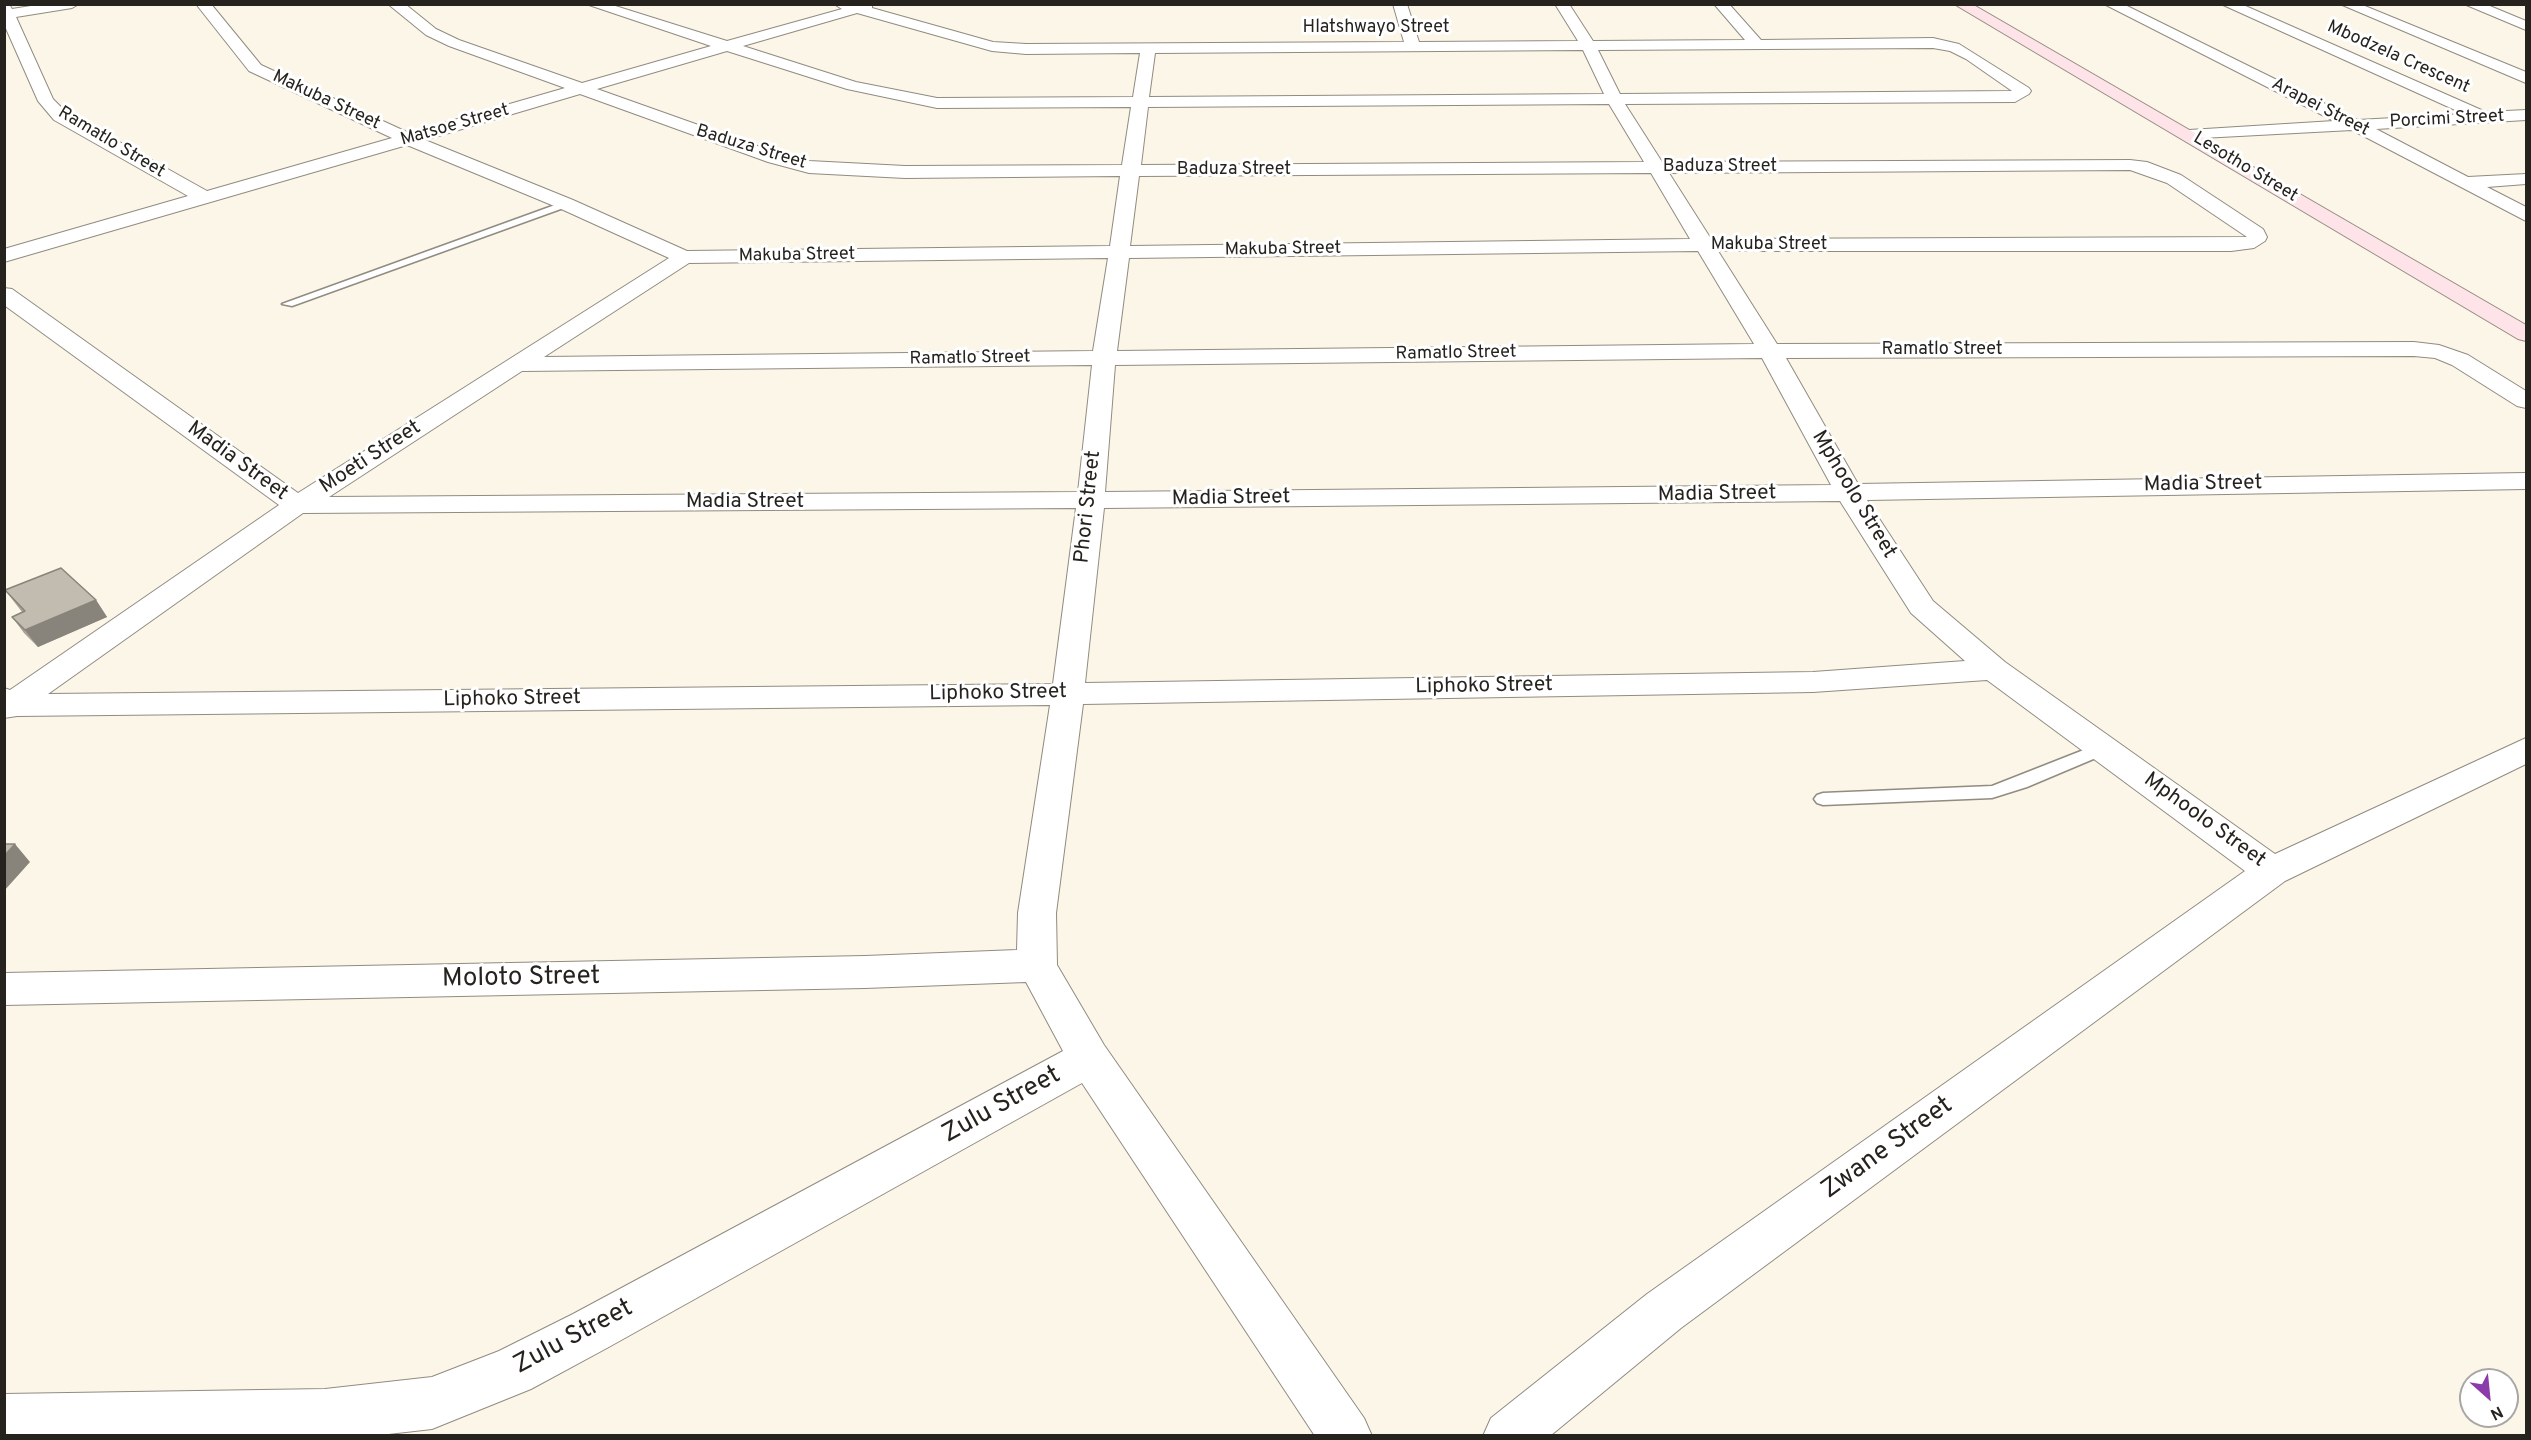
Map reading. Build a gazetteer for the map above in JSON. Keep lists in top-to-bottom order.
{
  "streets": {
    "street": [
      "Hlatshwayo Street",
      "Mbodzela Crescent",
      "Makuba Street",
      "Arapei Street",
      "Porcimi Street",
      "Matsoe Street",
      "Ramatlo Street",
      "Baduza Street",
      "Lesotho Street",
      "Moeti Street",
      "Madia Street",
      "Mphoolo Street",
      "Phori Street",
      "Liphoko Street",
      "Moloto Street",
      "Zulu Street",
      "Zwane Street"
    ]
  },
  "crossings": [
    ["Hlatshwayo Street", "Matsoe Street"],
    ["Hlatshwayo Street", "Mphoolo Street"],
    ["Hlatshwayo Street", "Phori Street"],
    ["Mbodzela Crescent", "Porcimi Street"],
    ["Makuba Street", "Matsoe Street"],
    ["Makuba Street", "Baduza Street"],
    ["Makuba Street", "Moeti Street"],
    ["Makuba Street", "Mphoolo Street"],
    ["Makuba Street", "Phori Street"],
    ["Arapei Street", "Porcimi Street"],
    ["Porcimi Street", "Lesotho Street"],
    ["Matsoe Street", "Ramatlo Street"],
    ["Matsoe Street", "Baduza Street"],
    ["Ramatlo Street", "Moeti Street"],
    ["Ramatlo Street", "Mphoolo Street"],
    ["Ramatlo Street", "Phori Street"],
    ["Baduza Street", "Mphoolo Street"],
    ["Baduza Street", "Phori Street"],
    ["Moeti Street", "Madia Street"],
    ["Moeti Street", "Liphoko Street"],
    ["Madia Street", "Mphoolo Street"],
    ["Madia Street", "Phori Street"],
    ["Mphoolo Street", "Liphoko Street"],
    ["Mphoolo Street", "Zwane Street"],
    ["Phori Street", "Liphoko Street"],
    ["Phori Street", "Moloto Street"]
  ],
  "north": "bottom right"
}
